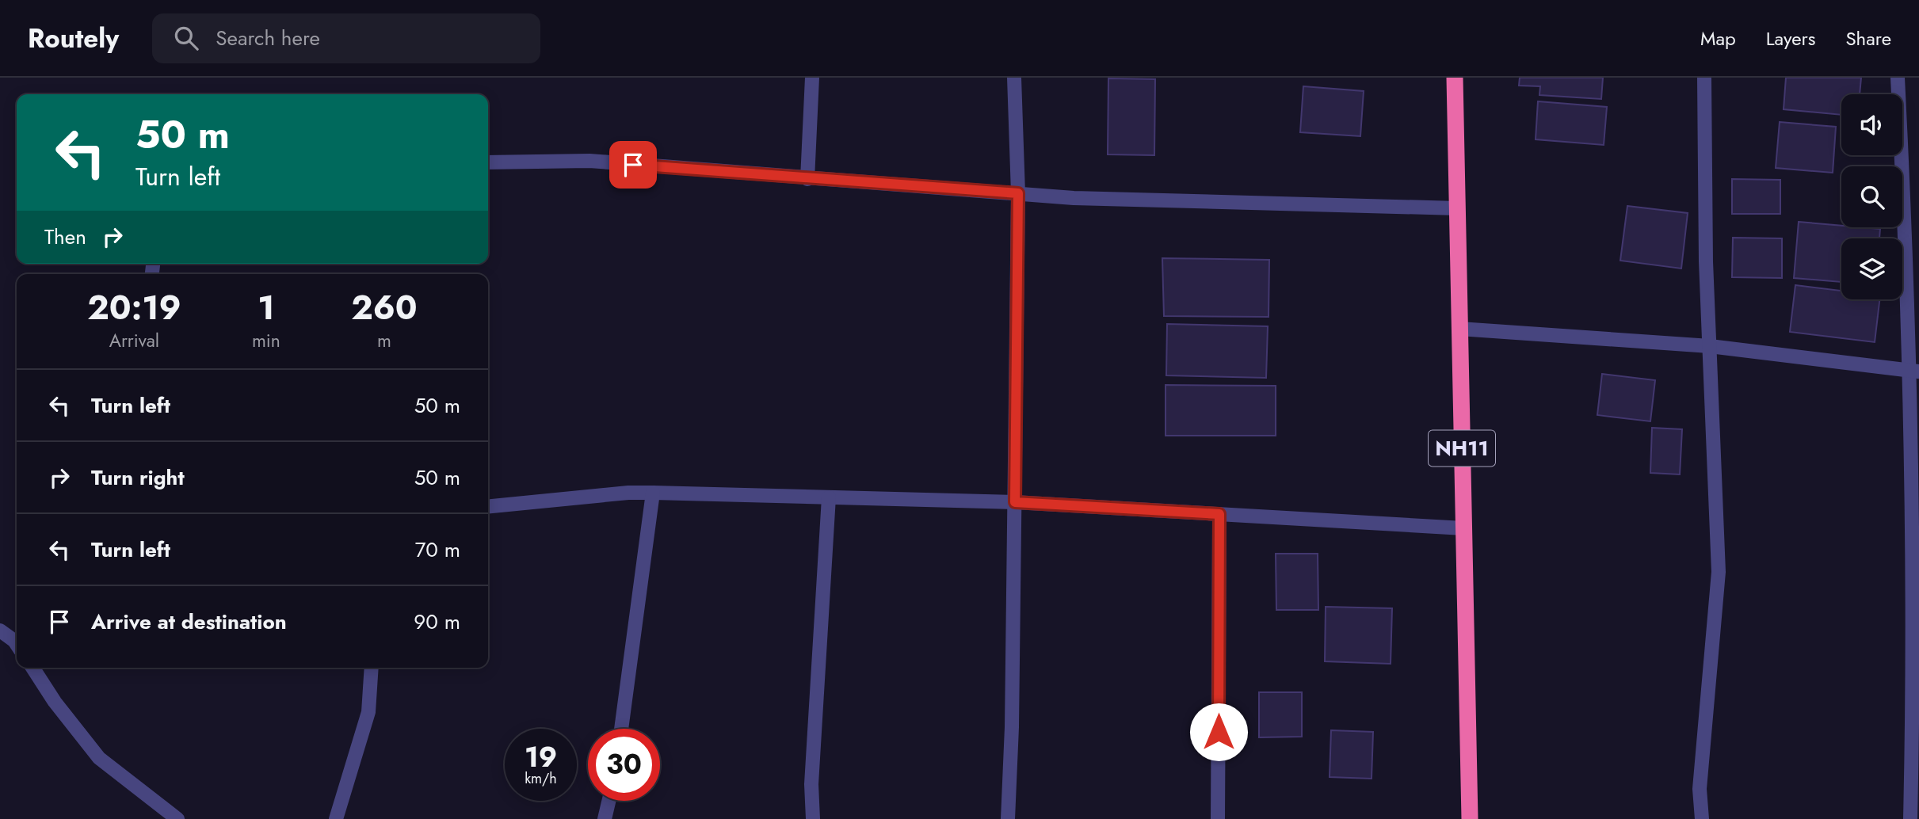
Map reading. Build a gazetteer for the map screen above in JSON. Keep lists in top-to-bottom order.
{
  "streets": {
    "highway": ["NH11"]
  },
  "page": {
    "header": "Routely",
    "search": "Search here",
    "nav": ["Map", "Layers", "Share"],
    "turn": ["50 m", "Turn left"],
    "then": "Then",
    "eta": [
      "20:19",
      "Arrival",
      "1",
      "min",
      "260",
      "m"
    ],
    "list": [
      {
        "name": "Turn left",
        "value": "50 m"
      },
      {
        "name": "Turn right",
        "value": "50 m"
      },
      {
        "name": "Turn left",
        "value": "70 m"
      },
      {
        "name": "Arrive at destination",
        "value": "90 m"
      }
    ],
    "speed": "19 km/h",
    "limit": "30"
  }
}
